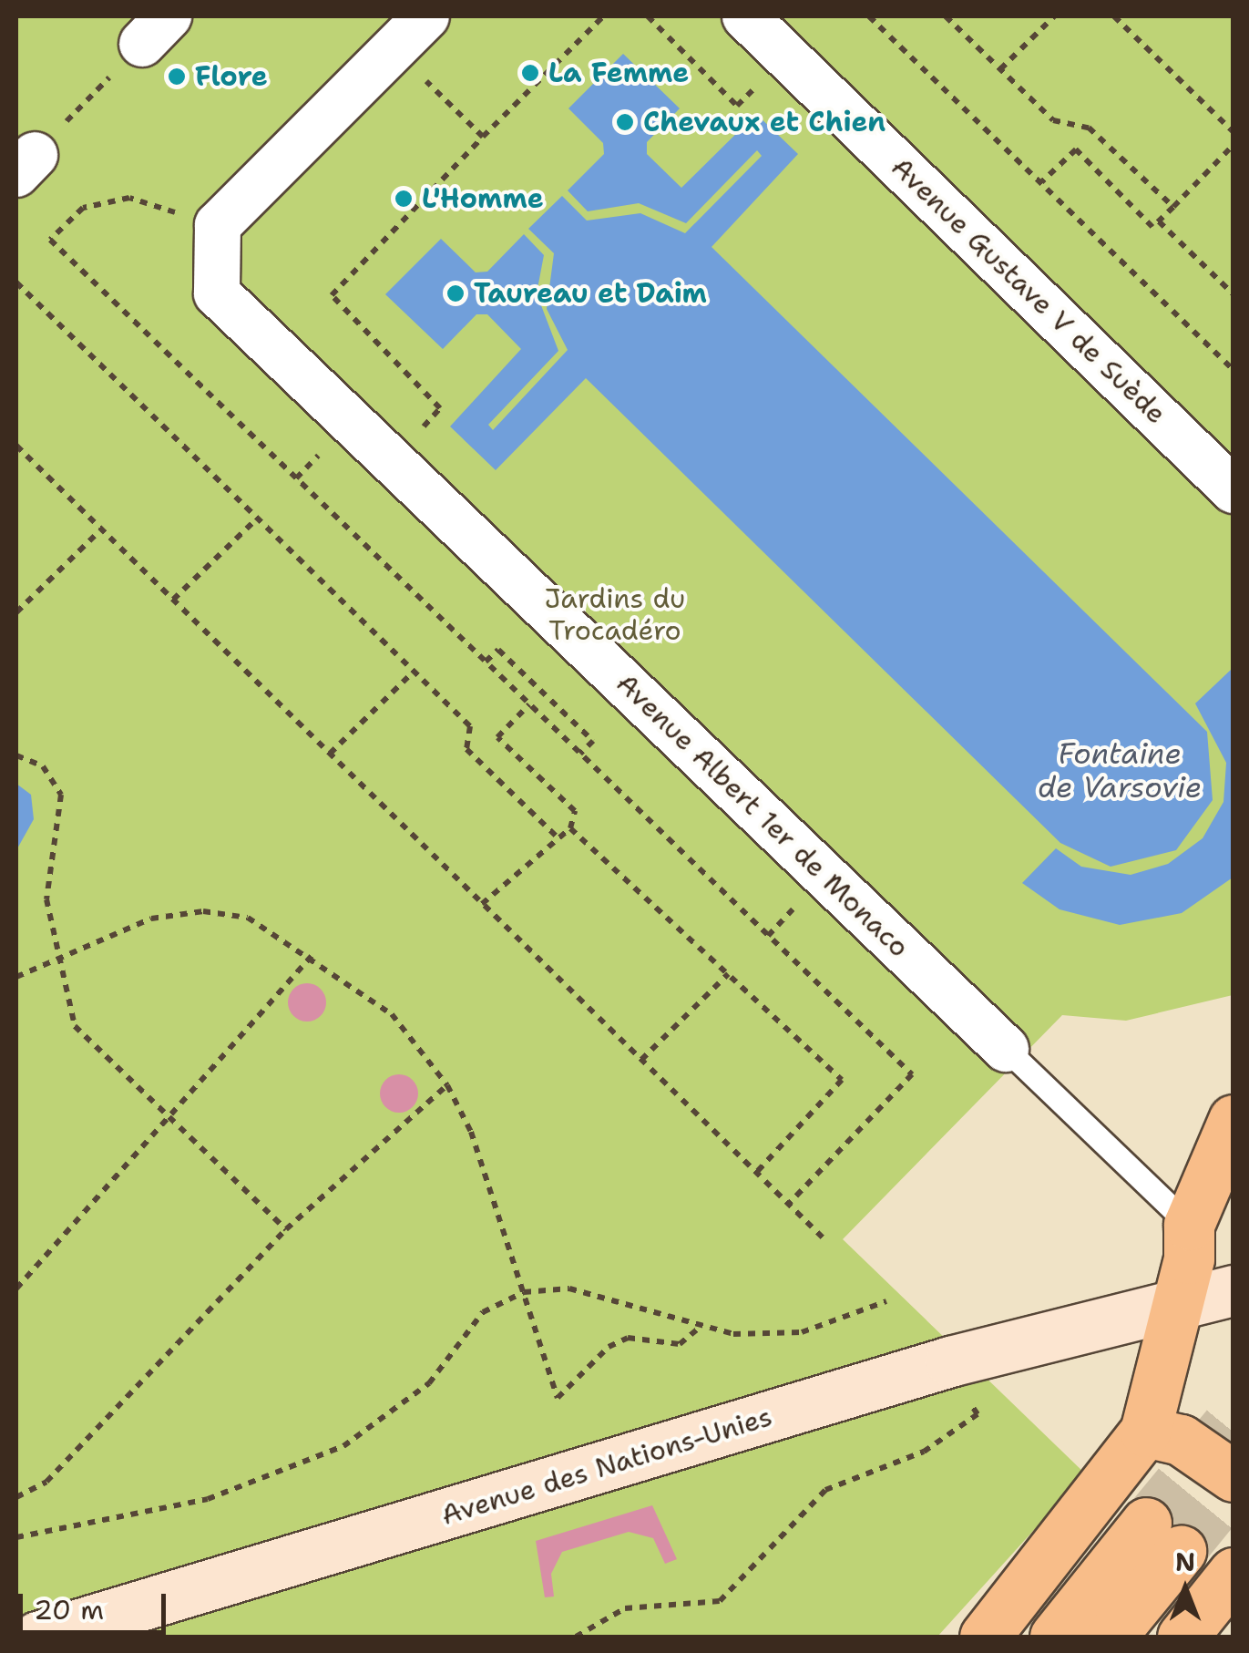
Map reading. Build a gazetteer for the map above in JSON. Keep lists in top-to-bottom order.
{
  "streets": {
    "street": ["Avenue Gustave V de Suède", "Avenue Albert 1er de Monaco", "Avenue des Nations-Unies"]
  },
  "water": ["Fontaine de Varsovie"],
  "parks": ["Jardins du Trocadéro"],
  "places": [
    "La Femme",
    "Flore",
    "Chevaux et Chien",
    "L'Homme",
    "Taureau et Daim"
  ],
  "scale_bar": "20 m",
  "north": "top"
}
